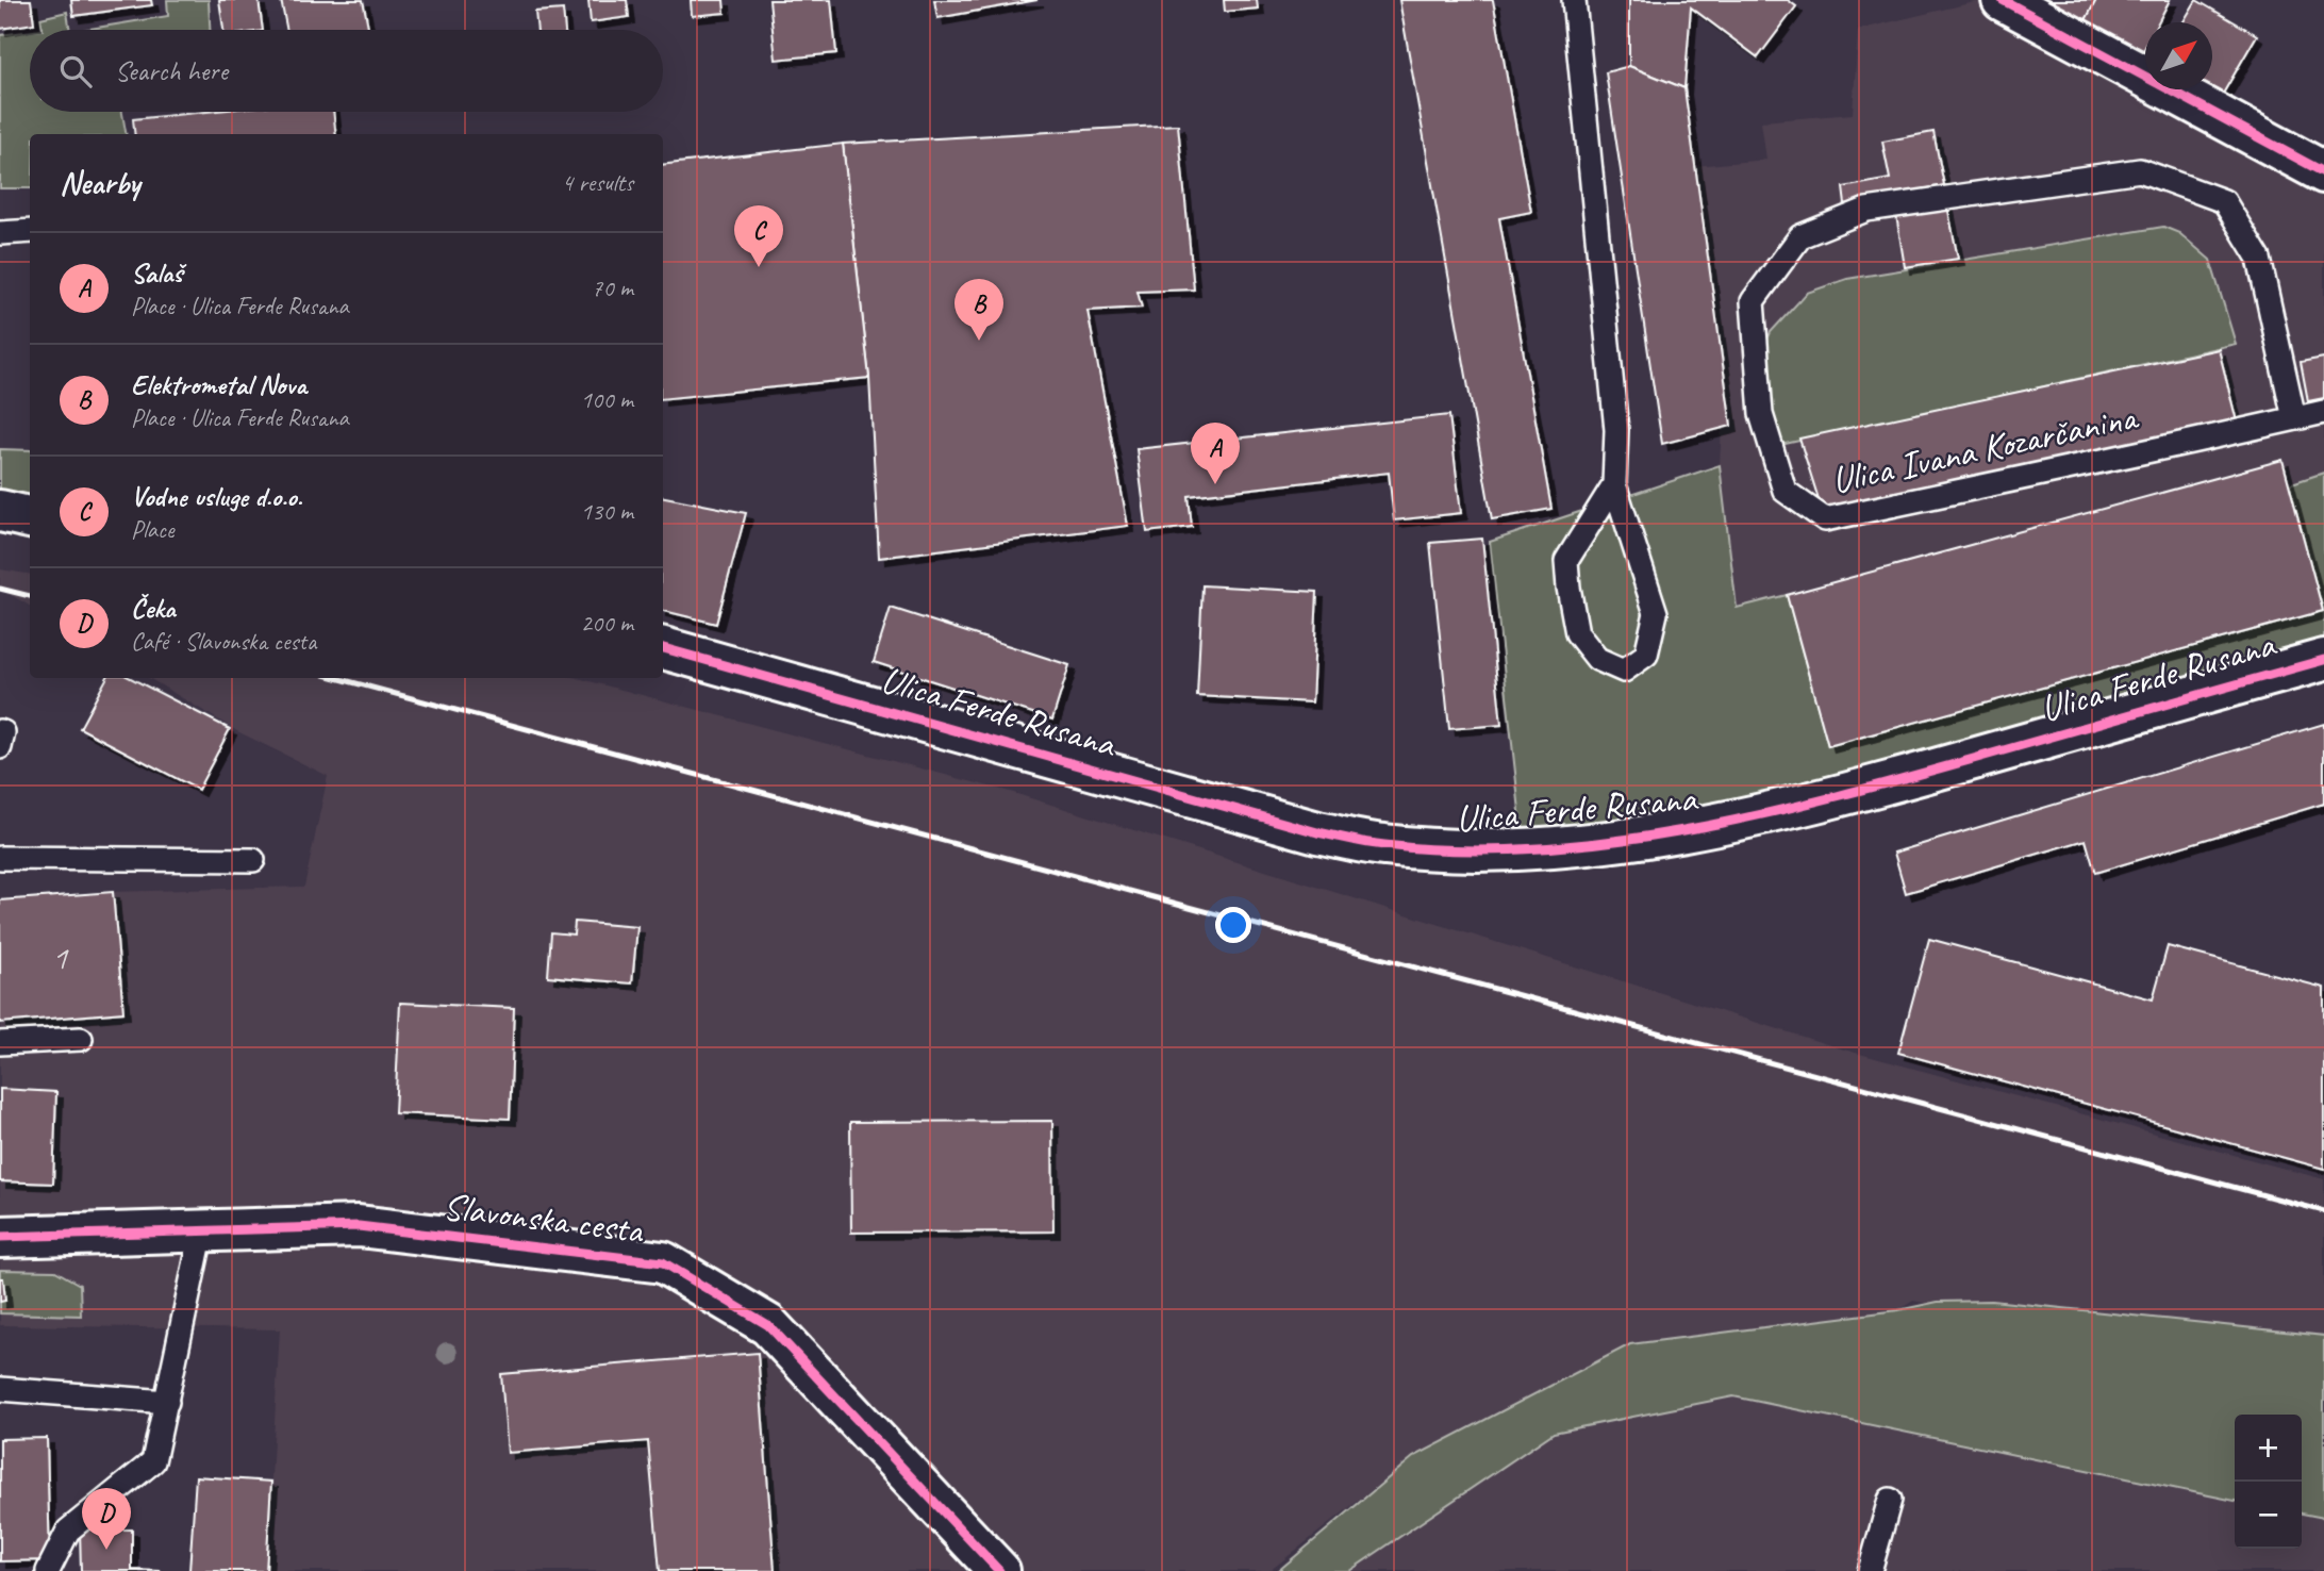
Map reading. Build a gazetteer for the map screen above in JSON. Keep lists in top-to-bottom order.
{
  "streets": {
    "street": ["Ulica Ferde Rusana", "Slavonska cesta"],
    "lane": ["Ulica Ivana Kozarčanina"]
  },
  "house_numbers": ["1"],
  "north": "top right",
  "page": {
    "search": "Search here",
    "heading": ["Nearby", "4 results"],
    "pins": [
      "C",
      "B",
      "A",
      "D"
    ],
    "list": [
      {
        "mark": "A",
        "name": "Salaš",
        "note": "Place · Ulica Ferde Rusana",
        "value": "70 m"
      },
      {
        "mark": "B",
        "name": "Elektrometal Nova",
        "note": "Place · Ulica Ferde Rusana",
        "value": "100 m"
      },
      {
        "mark": "C",
        "name": "Vodne usluge d.o.o.",
        "note": "Place",
        "value": "130 m"
      },
      {
        "mark": "D",
        "name": "Čeka",
        "note": "Café · Slavonska cesta",
        "value": "200 m"
      }
    ],
    "map_buttons": ["+", "−"]
  }
}
